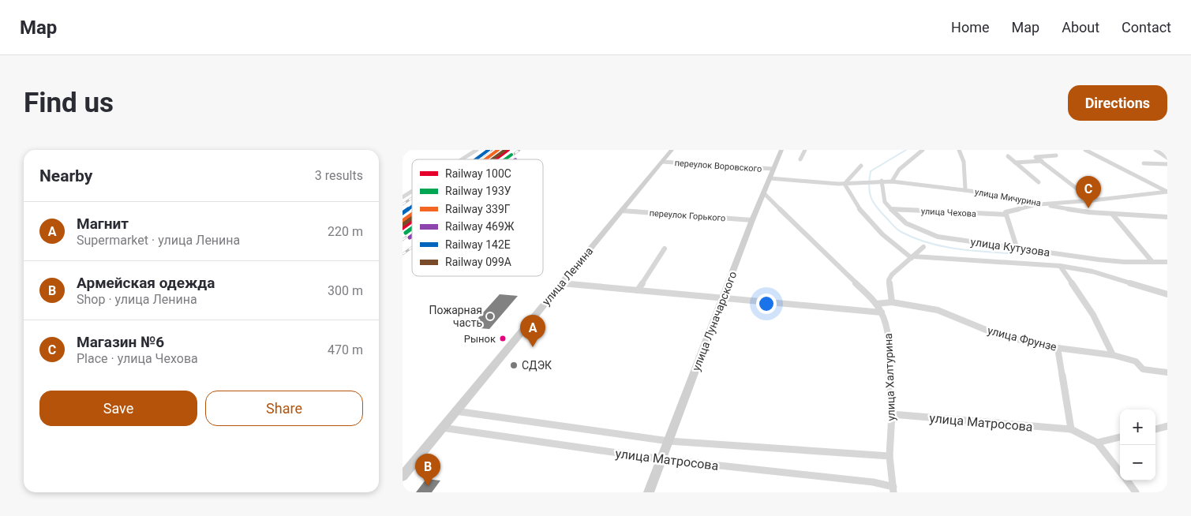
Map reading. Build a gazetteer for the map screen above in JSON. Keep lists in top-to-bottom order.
{
  "streets": {
    "main road": ["улица Ленина", "улица Луначарского"],
    "street": [
      "переулок Воровского",
      "улица Мичурина",
      "улица Чехова",
      "переулок Горького",
      "улица Кутузова",
      "улица Фрунзе",
      "улица Халтурина",
      "улица Матросова"
    ]
  },
  "crossings": [
    ["переулок Воровского", "улица Ленина"],
    ["переулок Воровского", "улица Луначарского"],
    ["улица Мичурина", "улица Чехова"],
    ["улица Мичурина", "улица Кутузова"],
    ["улица Мичурина", "улица Луначарского"],
    ["улица Чехова", "улица Кутузова"],
    ["переулок Горького", "улица Ленина"],
    ["переулок Горького", "улица Луначарского"],
    ["улица Ленина", "улица Матросова"],
    ["улица Луначарского", "улица Халтурина"],
    ["улица Луначарского", "улица Матросова"],
    ["улица Фрунзе", "улица Халтурина"],
    ["улица Халтурина", "улица Матросова"]
  ],
  "places": ["Пожарная часть", "Рынок", "СДЭК"],
  "lines": [
    "rail line 100C",
    "rail line 339Г",
    "rail line 142Е",
    "rail line 099А",
    "rail line 193У",
    "rail line 469Ж"
  ],
  "legend": [
    "Railway 100C",
    "Railway 193У",
    "Railway 339Г",
    "Railway 469Ж",
    "Railway 142Е",
    "Railway 099А"
  ],
  "page": {
    "header": "Map",
    "nav": [
      "Home",
      "Map",
      "About",
      "Contact"
    ],
    "buttons": [
      "Directions",
      ["Save", "Share"]
    ],
    "title": "Find us",
    "heading": ["Nearby", "3 results"],
    "pins": ["C", "A", "B"],
    "list": [
      {
        "mark": "A",
        "name": "Магнит",
        "note": "Supermarket · улица Ленина",
        "value": "220 m"
      },
      {
        "mark": "B",
        "name": "Армейская одежда",
        "note": "Shop · улица Ленина",
        "value": "300 m"
      },
      {
        "mark": "C",
        "name": "Магазин №6",
        "note": "Place · улица Чехова",
        "value": "470 m"
      }
    ],
    "map_buttons": ["+", "−"]
  }
}
